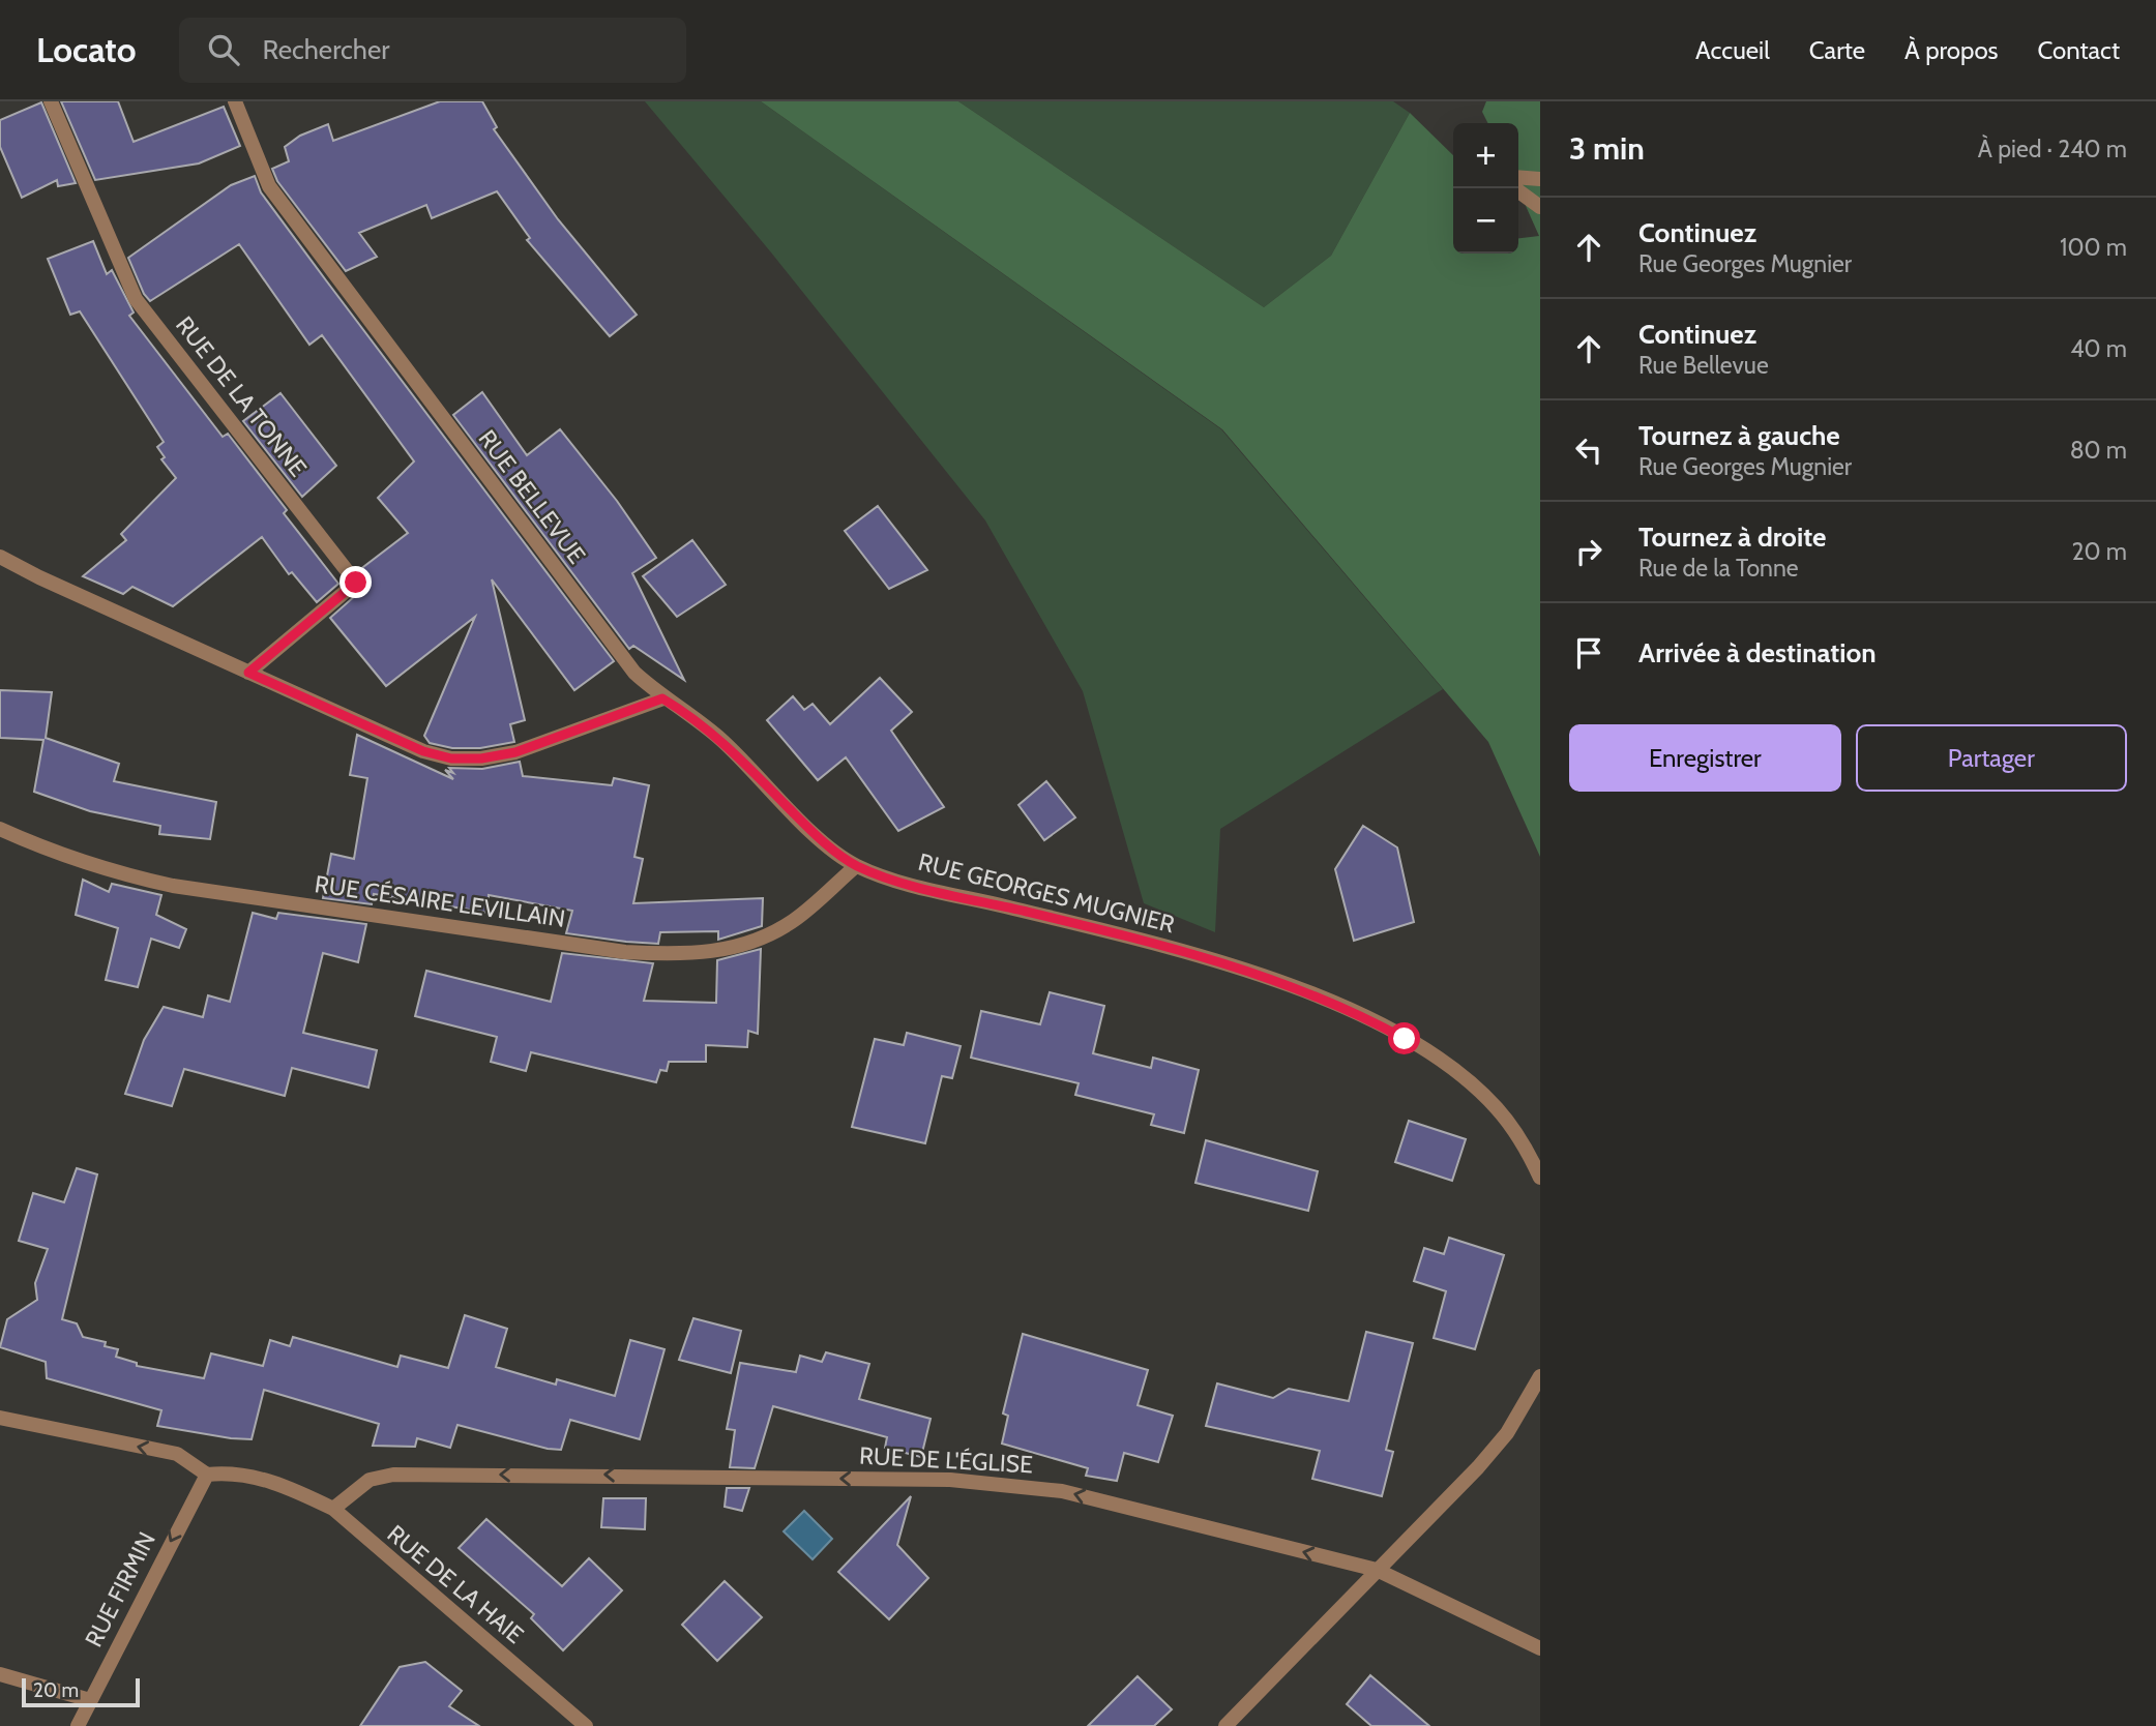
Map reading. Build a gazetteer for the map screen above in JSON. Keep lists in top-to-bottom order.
{
  "streets": {
    "street": [
      "RUE DE LA TONNE",
      "RUE BELLEVUE",
      "RUE GEORGES MUGNIER",
      "RUE CÉSAIRE LEVILLAIN",
      "RUE DE L'ÉGLISE",
      "RUE DE LA HAIE",
      "RUE FIRMIN"
    ]
  },
  "crossings": [
    ["RUE BELLEVUE", "RUE GEORGES MUGNIER"],
    ["RUE BELLEVUE", "RUE CÉSAIRE LEVILLAIN"],
    ["RUE GEORGES MUGNIER", "RUE CÉSAIRE LEVILLAIN"],
    ["RUE DE L'ÉGLISE", "RUE DE LA HAIE"],
    ["RUE DE LA HAIE", "RUE FIRMIN"]
  ],
  "one_way": ["RUE DE L'ÉGLISE", "RUE FIRMIN"],
  "scale_bar": "20 m",
  "page": {
    "header": "Locato",
    "search": "Rechercher",
    "nav": [
      "Accueil",
      "Carte",
      "À propos",
      "Contact"
    ],
    "heading": ["3 min", "À pied · 240 m"],
    "map_buttons": ["+", "−"],
    "list": [
      ["Continuez", "Rue Georges Mugnier", "100 m"],
      ["Continuez", "Rue Bellevue", "40 m"],
      ["Tournez à gauche", "Rue Georges Mugnier", "80 m"],
      ["Tournez à droite", "Rue de la Tonne", "20 m"],
      "Arrivée à destination"
    ],
    "buttons": ["Enregistrer", "Partager"],
    "scale": "20 m"
  }
}
